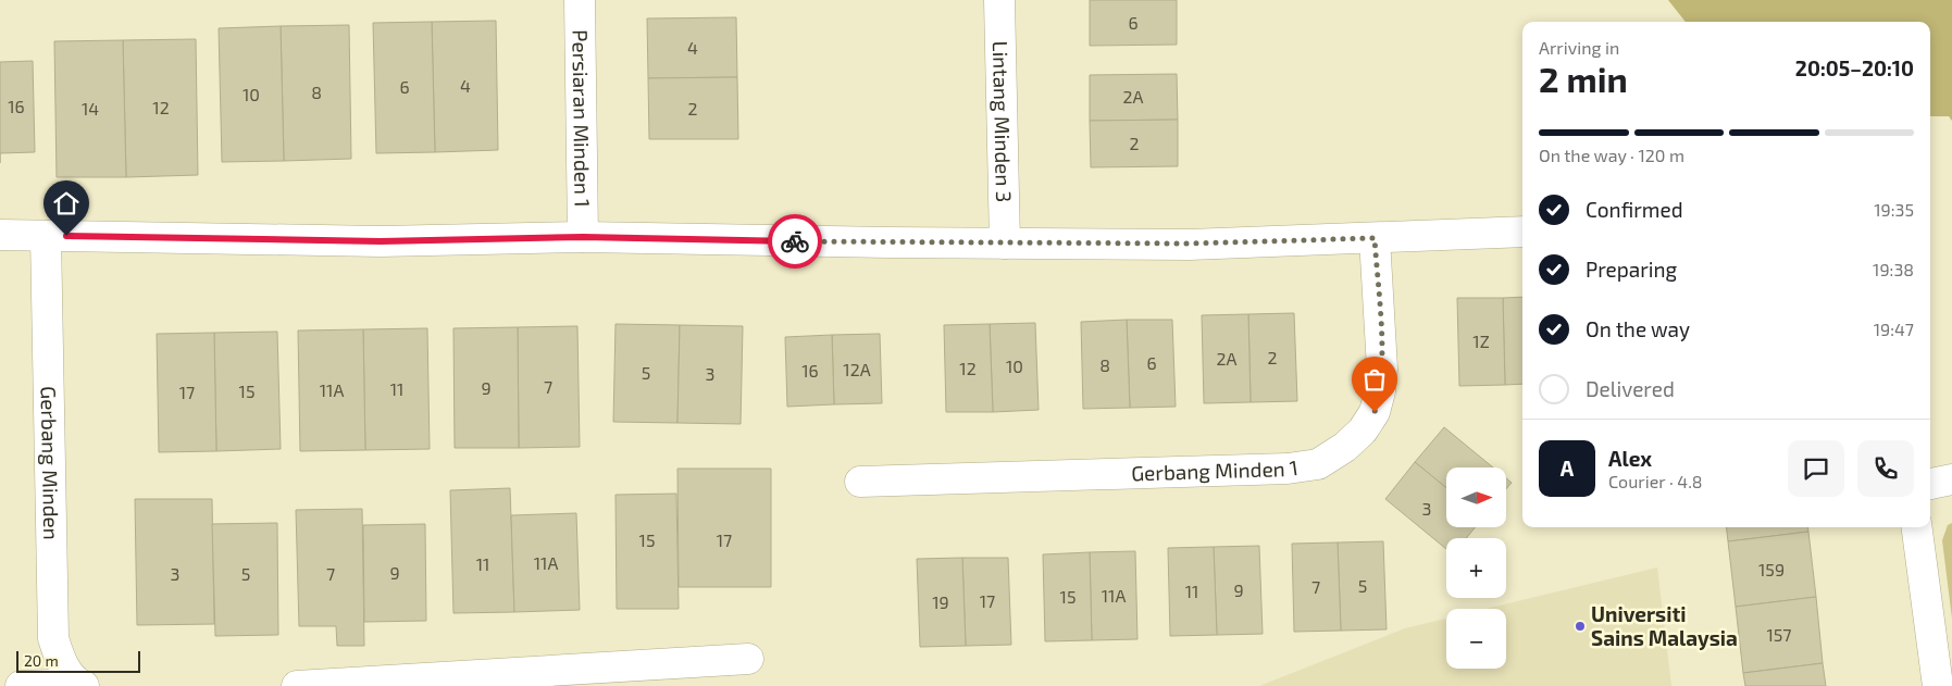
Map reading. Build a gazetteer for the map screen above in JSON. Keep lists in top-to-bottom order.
{
  "streets": {
    "street": [
      "Persiaran Minden 1",
      "Lintang Minden 3",
      "Gerbang Minden",
      "Gerbang Minden 1"
    ]
  },
  "places": ["Universiti Sains Malaysia"],
  "house_numbers": [
    "6",
    "4",
    "4",
    "6",
    "8",
    "10",
    "2A",
    "16",
    "12",
    "14",
    "2",
    "2",
    "1Z",
    "2",
    "2A",
    "6",
    "8",
    "10",
    "12",
    "12A",
    "16",
    "5",
    "3",
    "7",
    "9",
    "11",
    "11A",
    "15",
    "17",
    "3",
    "15",
    "17",
    "11A",
    "11",
    "159",
    "9",
    "3",
    "5",
    "7",
    "5",
    "7",
    "9",
    "11",
    "11A",
    "15",
    "17",
    "19",
    "157"
  ],
  "scale_bar": "20 m",
  "north": "right",
  "page": {
    "heading": ["2 min", "Arriving in", "20:05–20:10"],
    "panel": ["Alex", "Courier · 4.8"],
    "bar": "On the way · 120 m",
    "list": [
      ["Confirmed", "19:35"],
      ["Preparing", "19:38"],
      ["On the way", "19:47"],
      "Delivered"
    ],
    "round": "A",
    "map_buttons": ["+", "−"],
    "scale": "20 m"
  }
}
